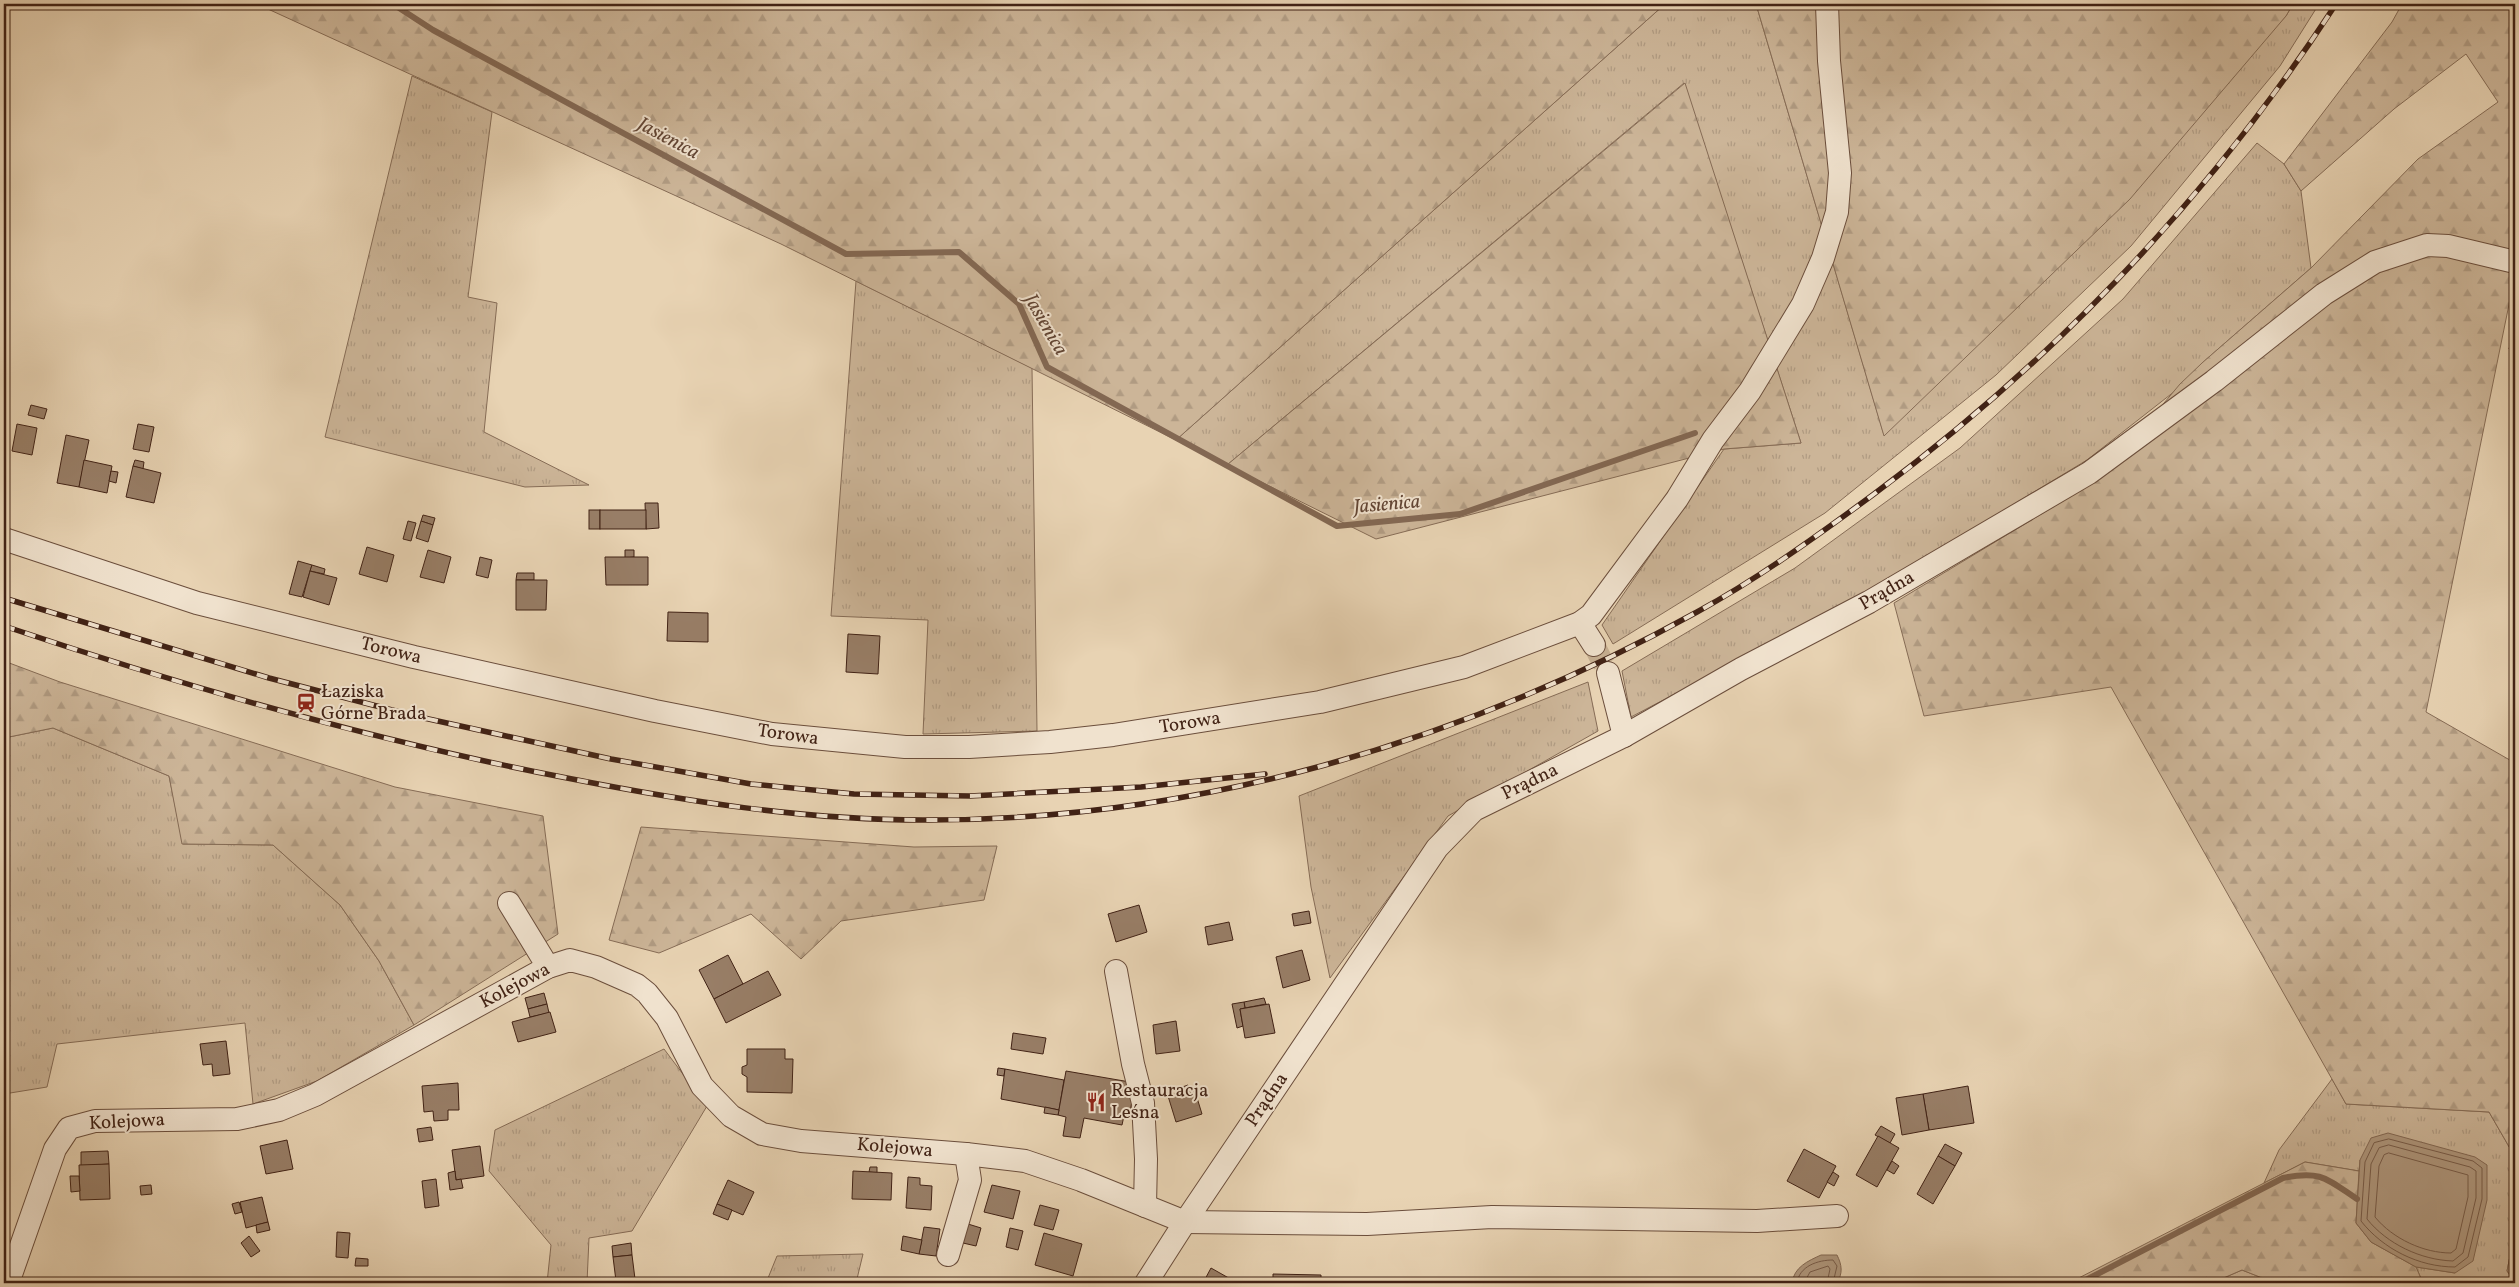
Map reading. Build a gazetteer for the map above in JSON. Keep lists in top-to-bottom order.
{
  "streets": {
    "street": ["Prądna", "Torowa", "Kolejowa"]
  },
  "crossings": [
    ["Prądna", "Kolejowa"]
  ],
  "water": ["Jasienica"],
  "places": {
    "station": ["Łaziska Górne Brada"],
    "restaurant": ["Restauracja Leśna"]
  }
}
